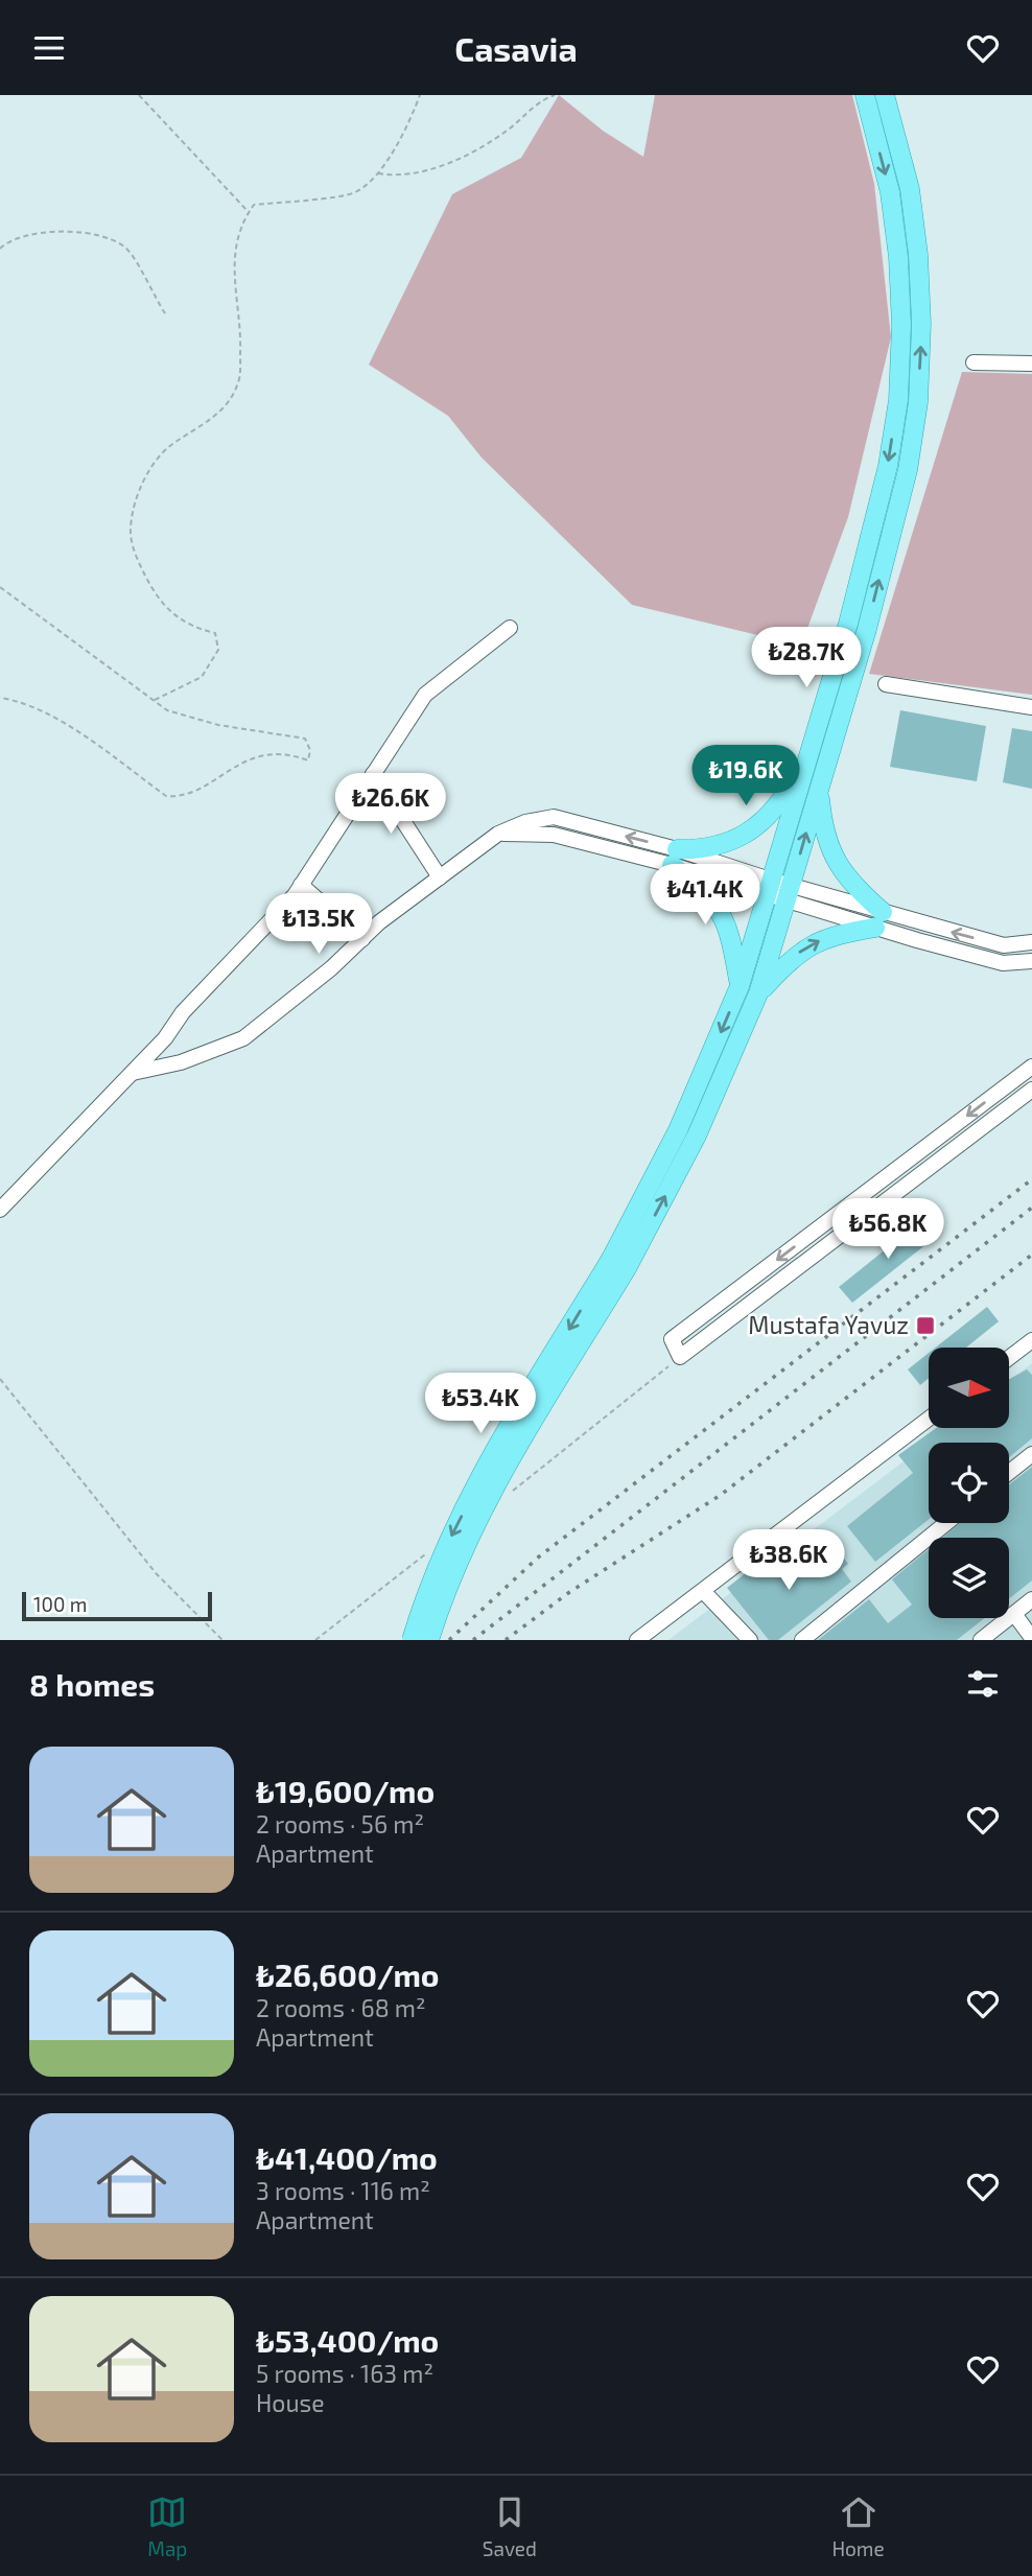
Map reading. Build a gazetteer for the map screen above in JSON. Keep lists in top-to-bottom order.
{
  "places": {
    "transit": ["Mustafa Yavuz"]
  },
  "scale_bar": "100 m",
  "north": "right",
  "page": {
    "header": "Casavia",
    "price": [
      "₺28.7K",
      "₺19.6K",
      "₺26.6K",
      "₺41.4K",
      "₺13.5K",
      "₺56.8K",
      "₺53.4K",
      "₺38.6K"
    ],
    "scale": "100 m",
    "heading": "8 homes",
    "list": [
      {
        "name": "₺19,600/mo",
        "note": "2 rooms · 56 m² · Apartment"
      },
      {
        "name": "₺26,600/mo",
        "note": "2 rooms · 68 m² · Apartment"
      },
      {
        "name": "₺41,400/mo",
        "note": "3 rooms · 116 m² · Apartment"
      },
      {
        "name": "₺53,400/mo",
        "note": "5 rooms · 163 m² · House"
      }
    ],
    "tabs": ["Map", "Saved", "Home"]
  }
}
